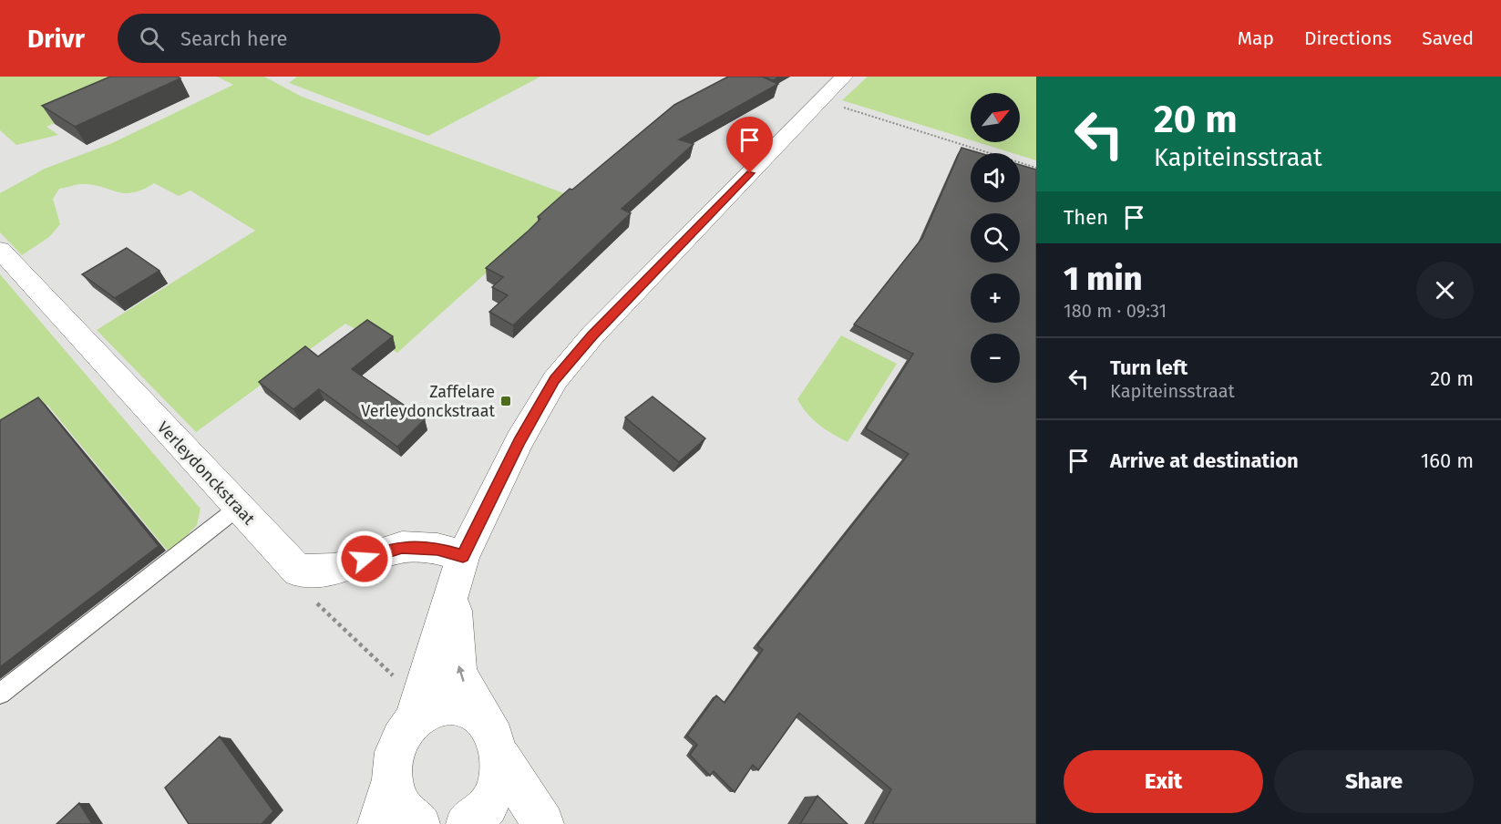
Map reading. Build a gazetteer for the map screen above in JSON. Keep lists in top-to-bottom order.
{
  "streets": {
    "street": ["Verleydonckstraat"]
  },
  "places": {
    "transit": ["Zaffelare Verleydonckstraat"]
  },
  "north": "top right",
  "page": {
    "header": "Drivr",
    "search": "Search here",
    "nav": ["Map", "Directions", "Saved"],
    "turn": ["20 m", "Kapiteinsstraat"],
    "map_buttons": ["+", "−"],
    "then": "Then",
    "heading": ["1 min", "180 m · 09:31"],
    "list": [
      {
        "name": "Turn left",
        "note": "Kapiteinsstraat",
        "value": "20 m"
      },
      {
        "name": "Arrive at destination",
        "value": "160 m"
      }
    ],
    "buttons": ["Exit", "Share"]
  }
}
